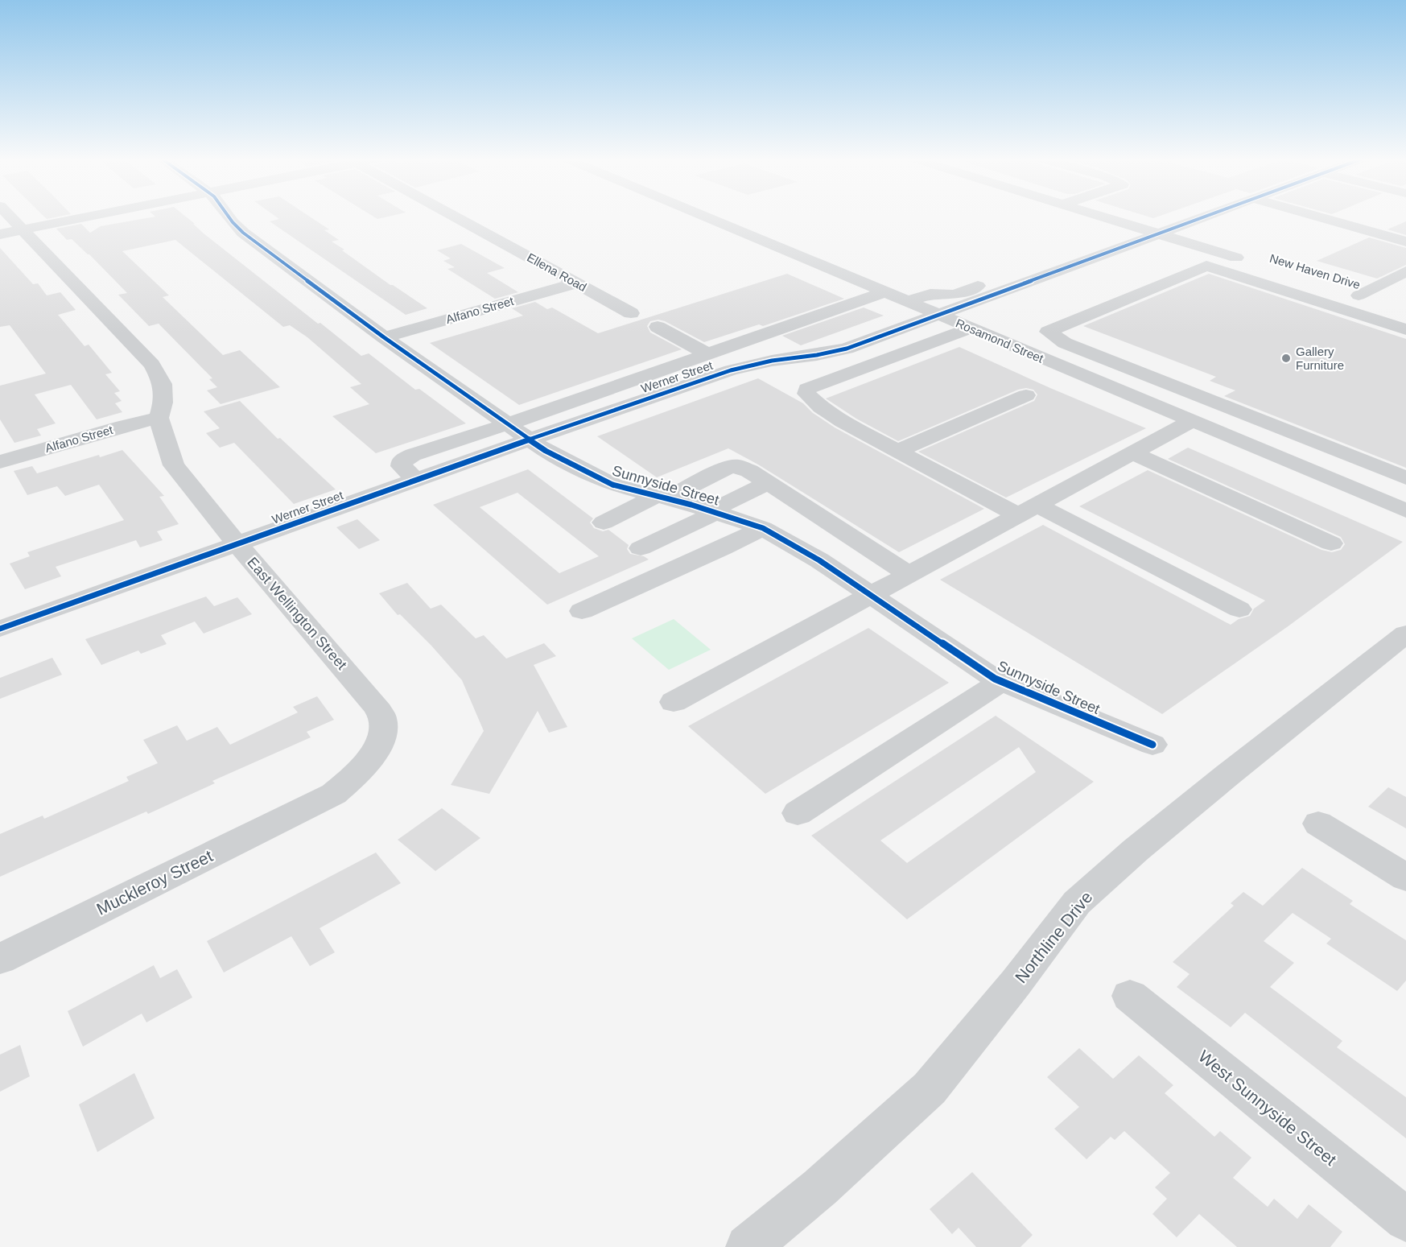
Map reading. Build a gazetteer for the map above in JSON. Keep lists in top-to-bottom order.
{
  "streets": {
    "street": [
      "New Haven Drive",
      "Ellena Road",
      "Alfano Street",
      "Rosamond Street",
      "Werner Street",
      "Sunnyside Street",
      "East Wellington Street",
      "Muckleroy Street",
      "Northline Drive",
      "West Sunnyside Street"
    ]
  },
  "crossings": [
    ["New Haven Drive", "Werner Street"],
    ["Ellena Road", "Alfano Street"],
    ["Alfano Street", "Sunnyside Street"],
    ["Alfano Street", "East Wellington Street"],
    ["Rosamond Street", "Werner Street"],
    ["Werner Street", "Sunnyside Street"],
    ["Werner Street", "East Wellington Street"],
    ["East Wellington Street", "Muckleroy Street"]
  ],
  "places": ["Gallery Furniture"]
}
